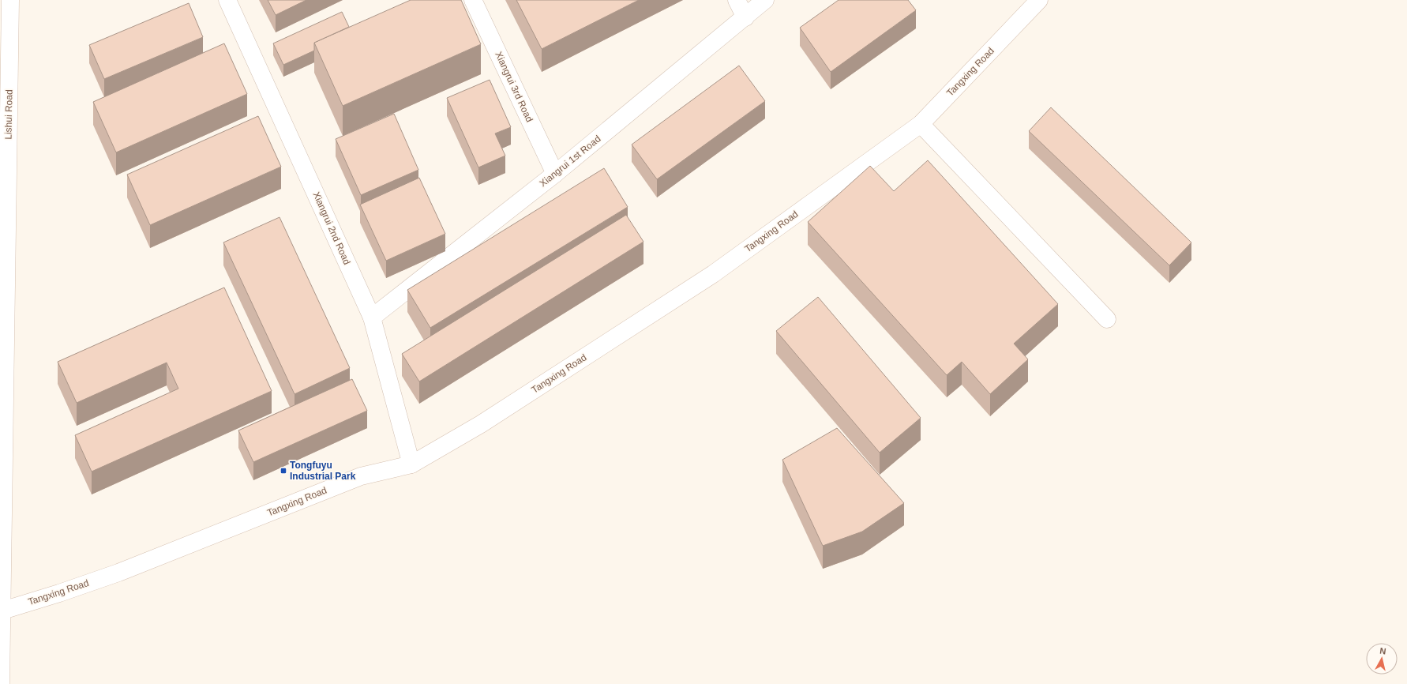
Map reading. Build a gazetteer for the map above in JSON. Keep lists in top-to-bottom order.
{
  "streets": {
    "street": [
      "Tangxing Road",
      "Xiangrui 3rd Road",
      "Lishui Road",
      "Xiangrui 1st Road",
      "Xiangrui 2nd Road"
    ]
  },
  "crossings": [
    ["Tangxing Road", "Lishui Road"],
    ["Tangxing Road", "Xiangrui 2nd Road"],
    ["Xiangrui 3rd Road", "Xiangrui 1st Road"],
    ["Xiangrui 1st Road", "Xiangrui 2nd Road"]
  ],
  "places": {
    "transit": ["Tongfuyu Industrial Park"]
  },
  "north": "top"
}
